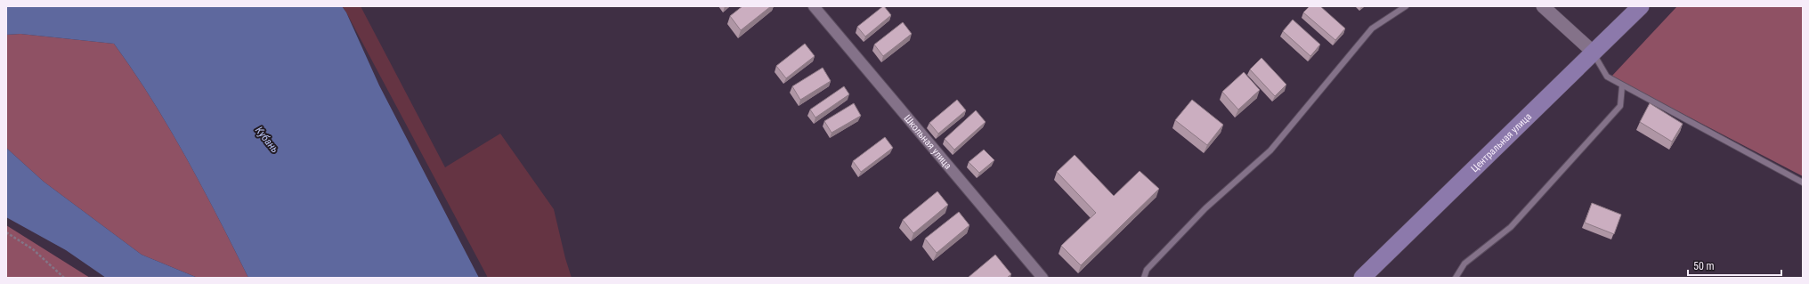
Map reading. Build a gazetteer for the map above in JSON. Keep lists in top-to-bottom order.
{
  "streets": {
    "main road": ["Центральная улица"],
    "street": ["Школьная улица"]
  },
  "water": ["Кубань"],
  "scale_bar": "50 m"
}
